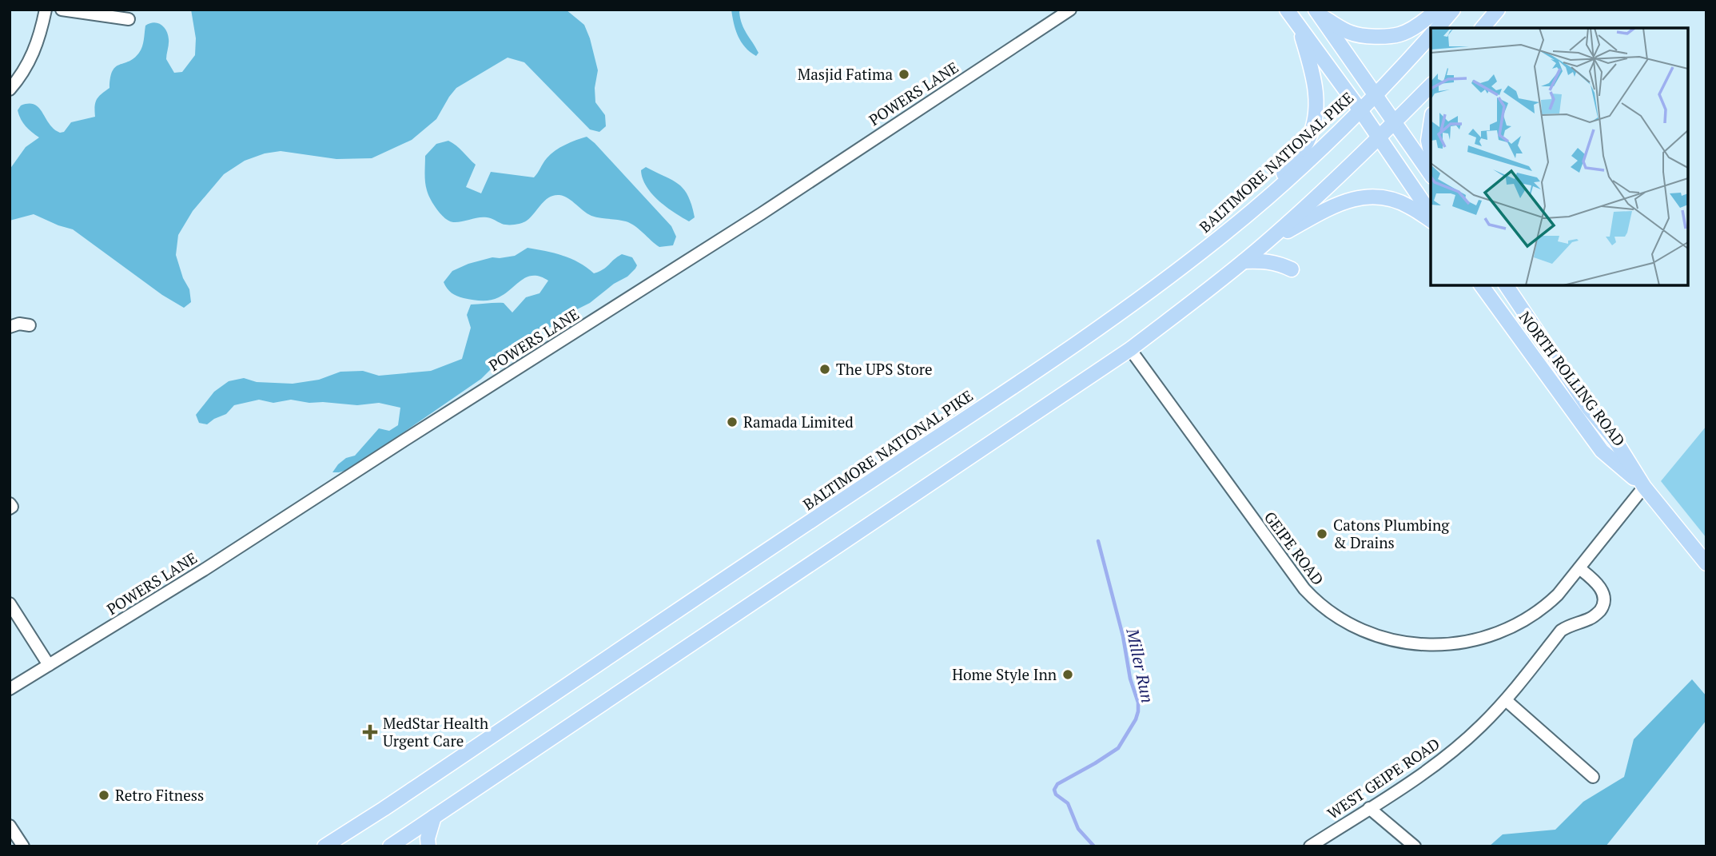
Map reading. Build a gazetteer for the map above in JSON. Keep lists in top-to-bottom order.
{
  "streets": {
    "main road": ["BALTIMORE NATIONAL PIKE", "NORTH ROLLING ROAD"],
    "street": ["POWERS LANE", "GEIPE ROAD", "WEST GEIPE ROAD"]
  },
  "crossings": [
    ["NORTH ROLLING ROAD", "GEIPE ROAD"],
    ["GEIPE ROAD", "WEST GEIPE ROAD"]
  ],
  "water": ["Miller Run"],
  "places": {
    "other": [
      "Masjid Fatima",
      "The UPS Store",
      "Ramada Limited",
      "Catons Plumbing & Drains",
      "Home Style Inn",
      "Retro Fitness"
    ],
    "health": ["MedStar Health Urgent Care"]
  }
}
